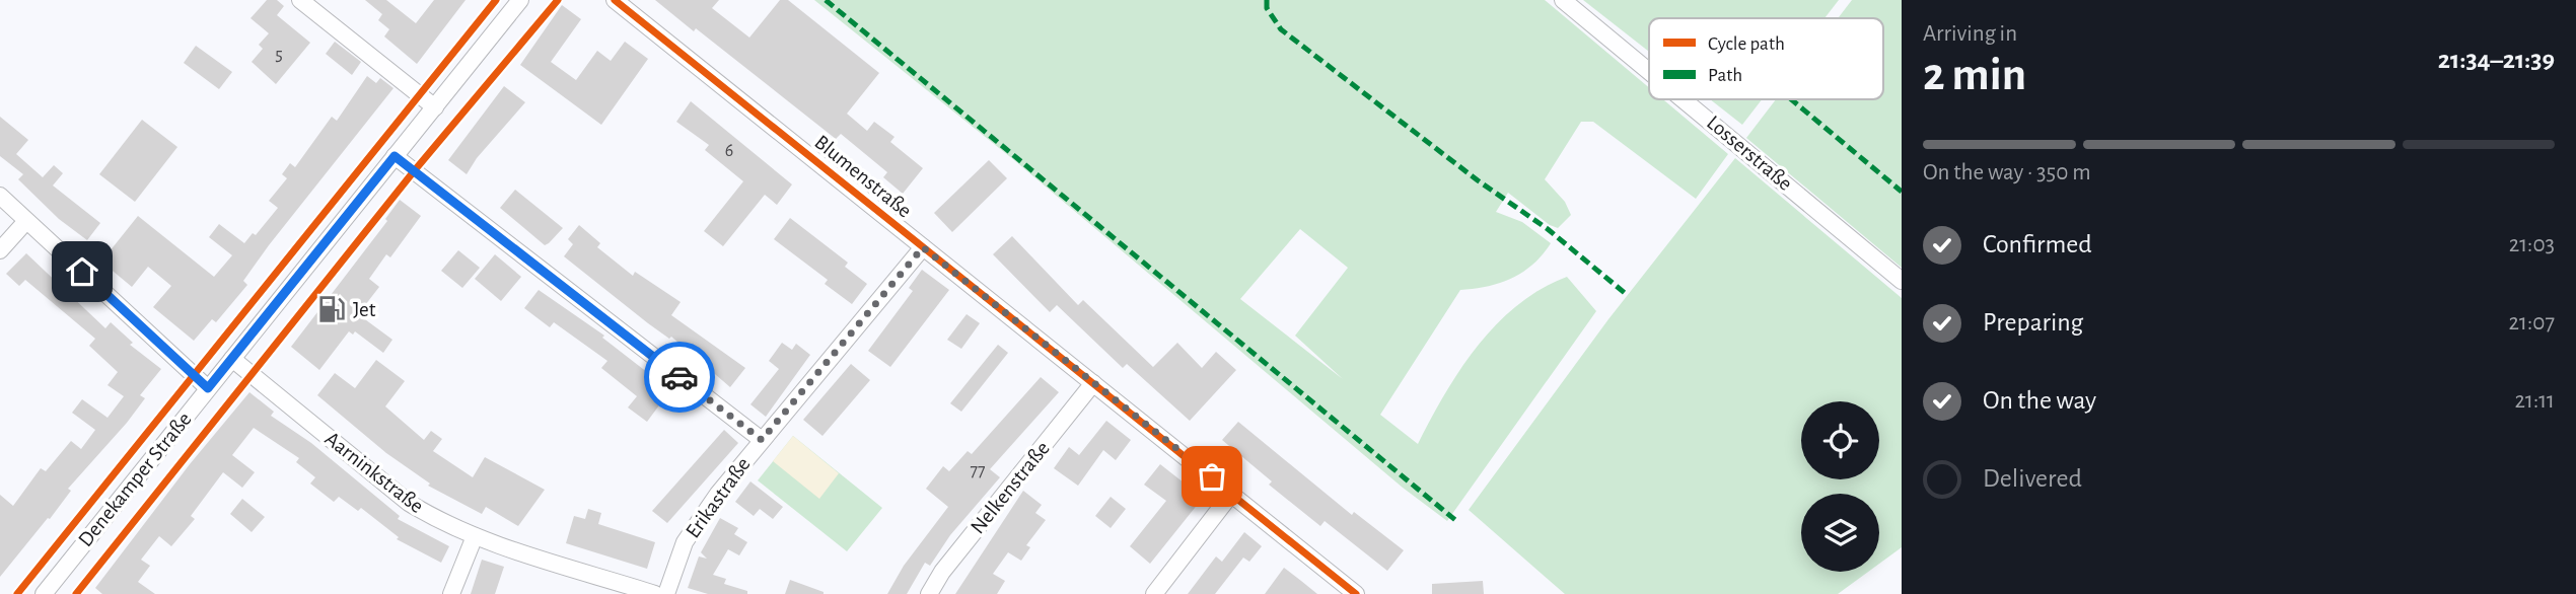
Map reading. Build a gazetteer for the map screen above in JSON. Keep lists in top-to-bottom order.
{
  "streets": {
    "street": [
      "Losserstraße",
      "Blumenstraße",
      "Aarninkstraße",
      "Denekamper Straße",
      "Nelkenstraße",
      "Erikastraße"
    ]
  },
  "crossings": [
    ["Blumenstraße", "Nelkenstraße"],
    ["Blumenstraße", "Erikastraße"],
    ["Aarninkstraße", "Denekamper Straße"]
  ],
  "places": {
    "fuel station": ["Jet"]
  },
  "house_numbers": ["5", "6", "77"],
  "legend": ["Cycle path", "Path"],
  "page": {
    "heading": ["2 min", "Arriving in", "21:34–21:39"],
    "bar": "On the way · 350 m",
    "list": [
      ["Confirmed", "21:03"],
      ["Preparing", "21:07"],
      ["On the way", "21:11"],
      "Delivered"
    ]
  }
}
